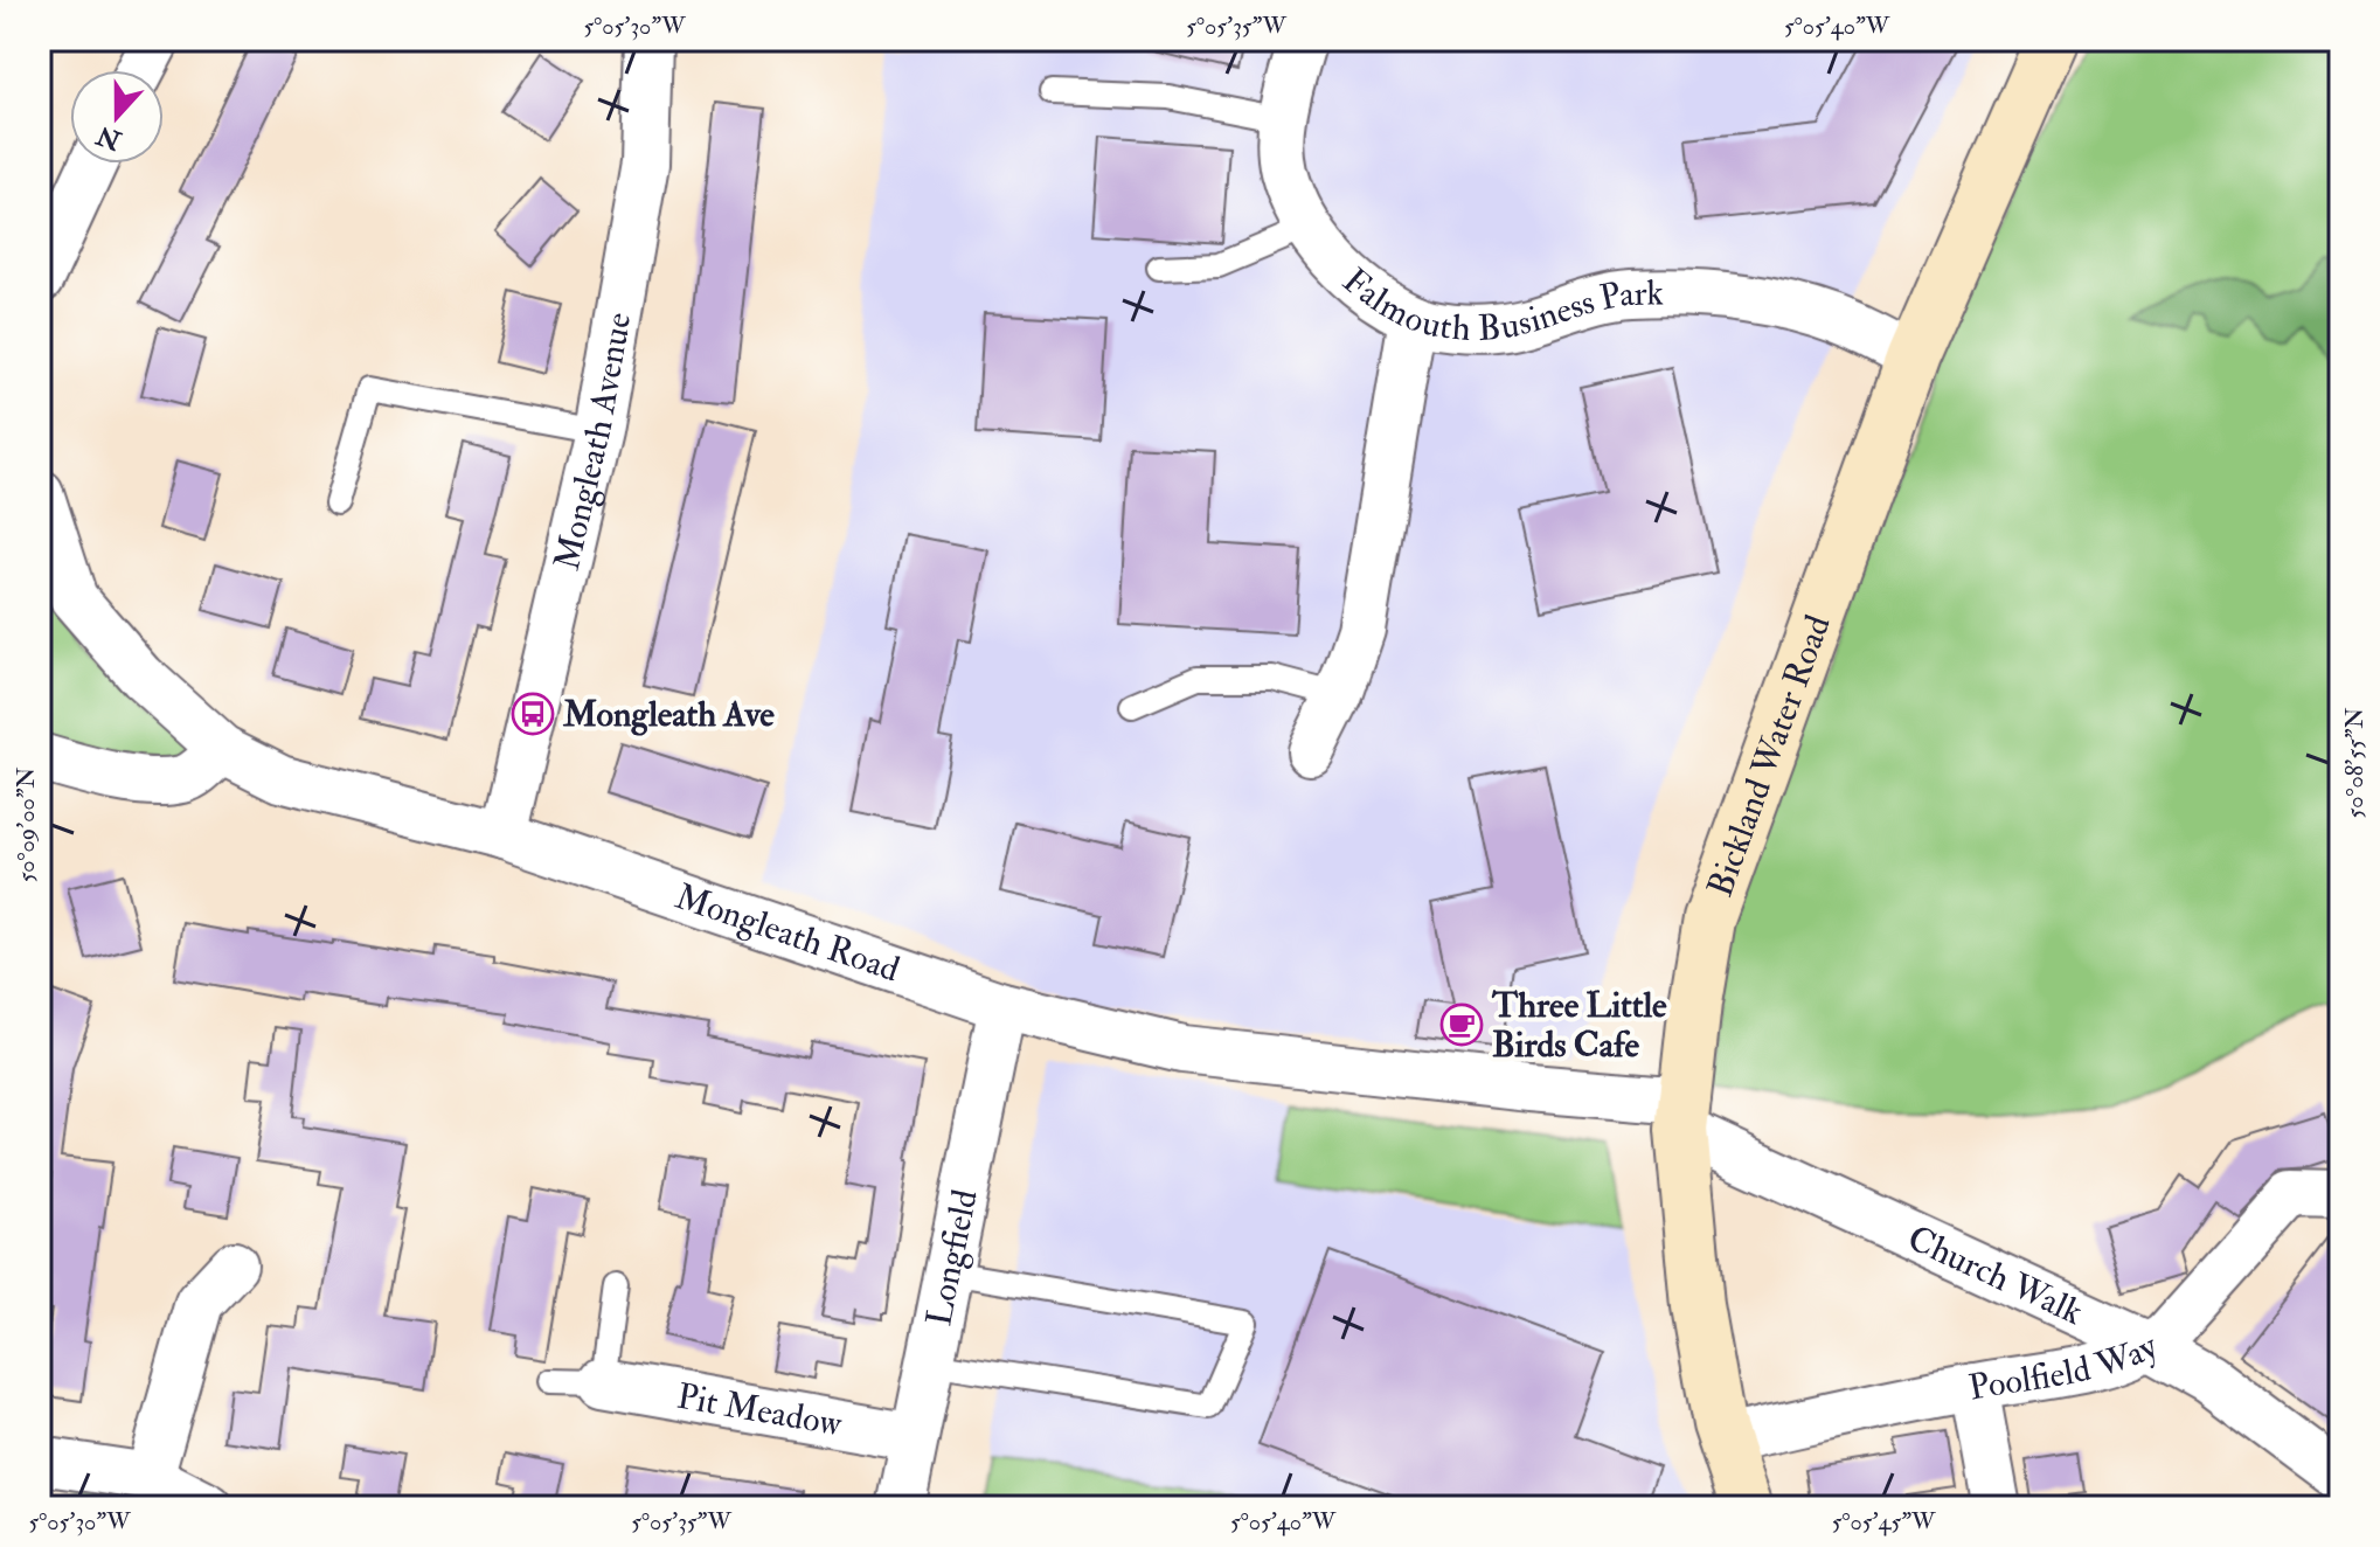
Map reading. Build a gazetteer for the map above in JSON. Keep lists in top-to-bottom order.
{
  "streets": {
    "street": [
      "Falmouth Business Park",
      "Mongleath Avenue",
      "Bickland Water Road",
      "Mongleath Road",
      "Longfield",
      "Church Walk",
      "Poolfield Way",
      "Pit Meadow"
    ]
  },
  "crossings": [
    ["Falmouth Business Park", "Bickland Water Road"],
    ["Mongleath Avenue", "Mongleath Road"],
    ["Bickland Water Road", "Mongleath Road"],
    ["Bickland Water Road", "Church Walk"],
    ["Bickland Water Road", "Poolfield Way"],
    ["Mongleath Road", "Longfield"],
    ["Mongleath Road", "Church Walk"],
    ["Longfield", "Pit Meadow"],
    ["Church Walk", "Poolfield Way"]
  ],
  "places": {
    "bus stop": ["Mongleath Ave"],
    "cafe": ["Three Little Birds Cafe"]
  },
  "north": "bottom",
  "coordinates": [
    "5°05'30\"W",
    "5°05'35\"W",
    "5°05'40\"W",
    "50°08'55\"N",
    "50°09'00\"N",
    "5°05'45\"W"
  ]
}
